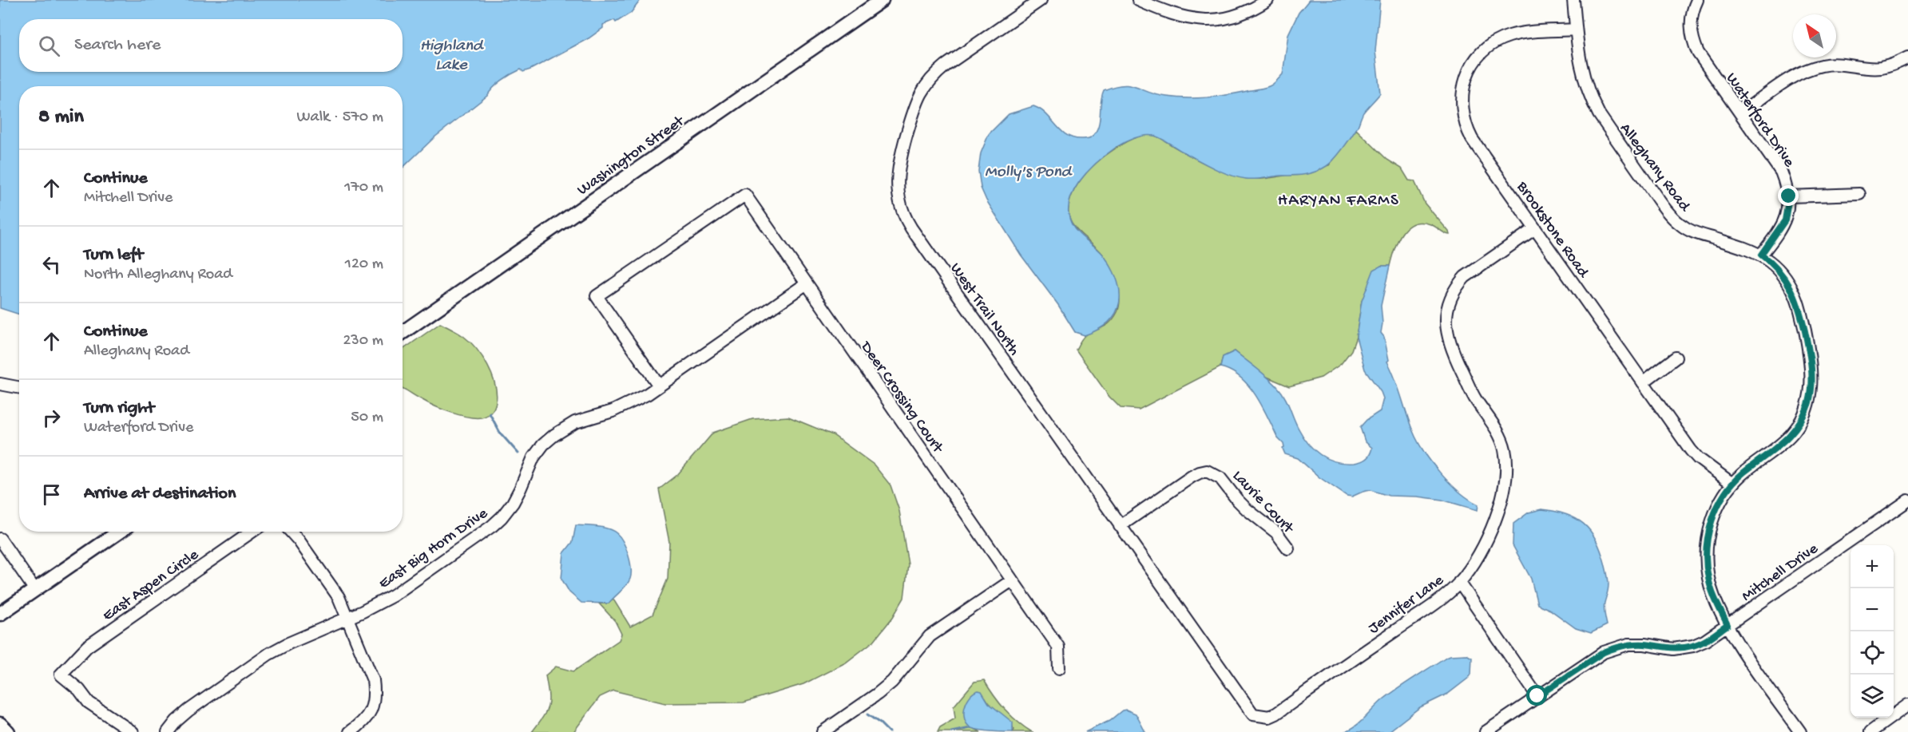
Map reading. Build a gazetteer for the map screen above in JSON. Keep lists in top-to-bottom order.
{
  "streets": {
    "main road": ["Washington Street"],
    "street": [
      "Waterford Drive",
      "Alleghany Road",
      "Brookstone Road",
      "West Trail North",
      "Deer Crossing Court",
      "Laurie Court",
      "East Big Horn Drive",
      "Mitchell Drive",
      "East Aspen Circle",
      "Jennifer Lane"
    ]
  },
  "crossings": [
    ["Waterford Drive", "Alleghany Road"],
    ["Alleghany Road", "Brookstone Road"],
    ["Alleghany Road", "Mitchell Drive"],
    ["Brookstone Road", "Jennifer Lane"],
    ["West Trail North", "Laurie Court"],
    ["West Trail North", "Jennifer Lane"],
    ["Deer Crossing Court", "East Big Horn Drive"]
  ],
  "districts": ["HARYAN FARMS"],
  "water": ["Highland Lake", "Molly's Pond"],
  "north": "top left",
  "page": {
    "search": "Search here",
    "heading": ["8 min", "Walk · 570 m"],
    "list": [
      ["Continue", "Mitchell Drive", "170 m"],
      ["Turn left", "North Alleghany Road", "120 m"],
      ["Continue", "Alleghany Road", "230 m"],
      ["Turn right", "Waterford Drive", "50 m"],
      "Arrive at destination"
    ],
    "map_buttons": ["+", "−"]
  }
}
